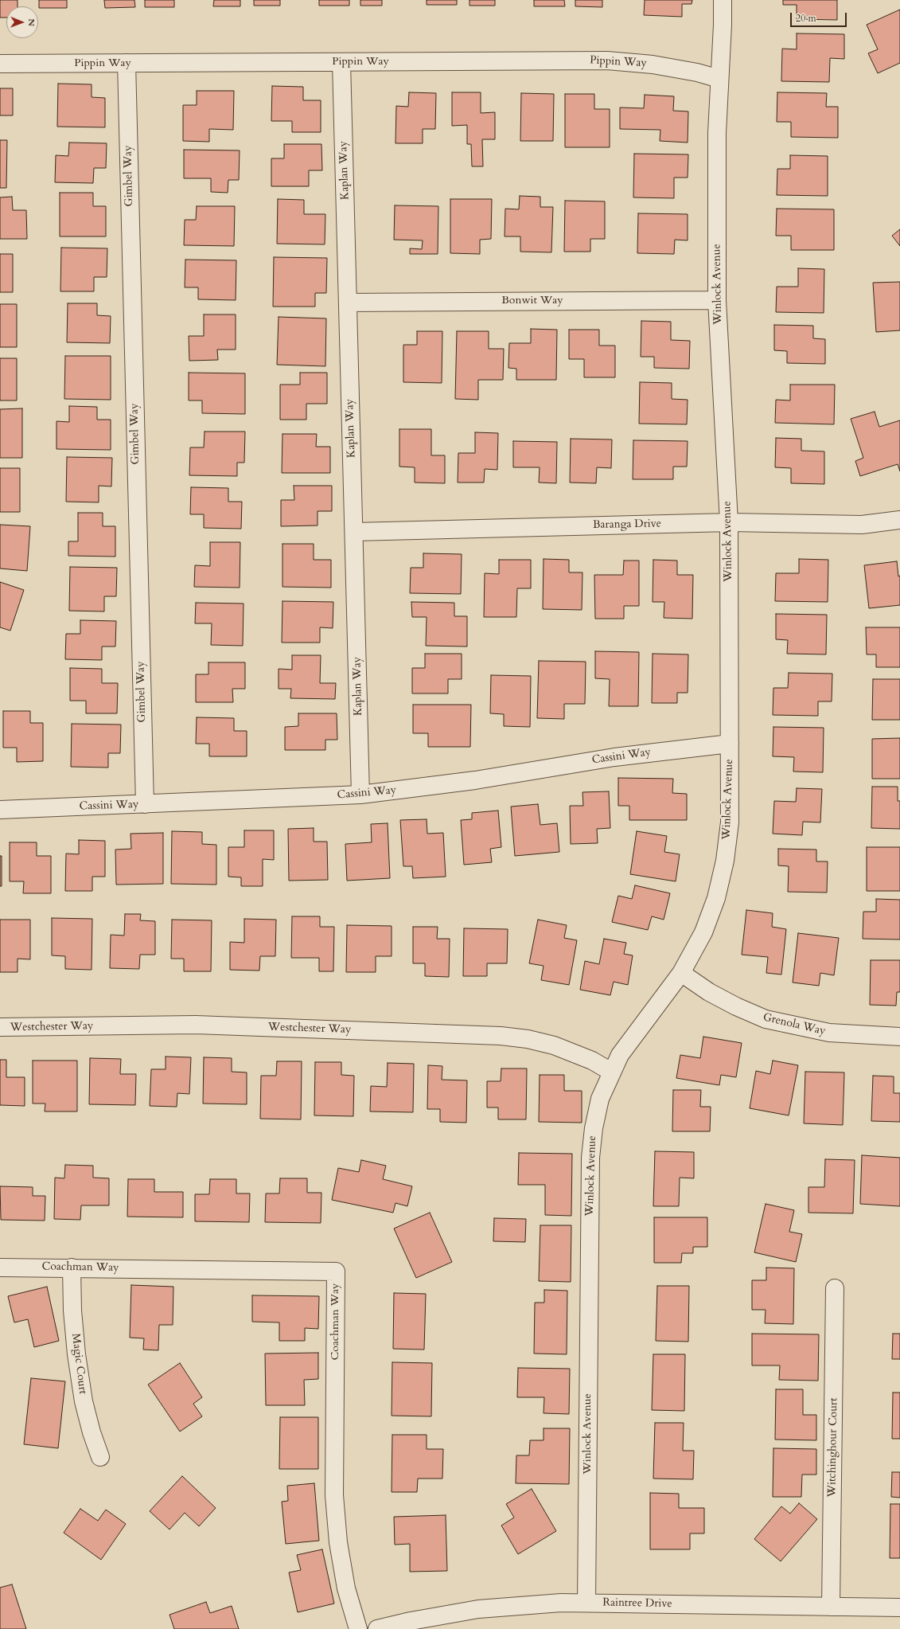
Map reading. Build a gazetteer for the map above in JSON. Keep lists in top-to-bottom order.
{
  "streets": {
    "street": [
      "Pippin Way",
      "Kaplan Way",
      "Gimbel Way",
      "Winlock Avenue",
      "Bonwit Way",
      "Baranga Drive",
      "Cassini Way",
      "Grenola Way",
      "Westchester Way",
      "Coachman Way",
      "Magic Court",
      "Witchinghour Court",
      "Raintree Drive"
    ]
  },
  "crossings": [
    ["Pippin Way", "Kaplan Way"],
    ["Pippin Way", "Gimbel Way"],
    ["Pippin Way", "Winlock Avenue"],
    ["Kaplan Way", "Bonwit Way"],
    ["Kaplan Way", "Baranga Drive"],
    ["Kaplan Way", "Cassini Way"],
    ["Gimbel Way", "Cassini Way"],
    ["Winlock Avenue", "Bonwit Way"],
    ["Winlock Avenue", "Baranga Drive"],
    ["Winlock Avenue", "Cassini Way"],
    ["Winlock Avenue", "Grenola Way"],
    ["Winlock Avenue", "Westchester Way"],
    ["Winlock Avenue", "Raintree Drive"],
    ["Coachman Way", "Magic Court"],
    ["Witchinghour Court", "Raintree Drive"]
  ],
  "scale_bar": "20 m",
  "north": "right"
}
